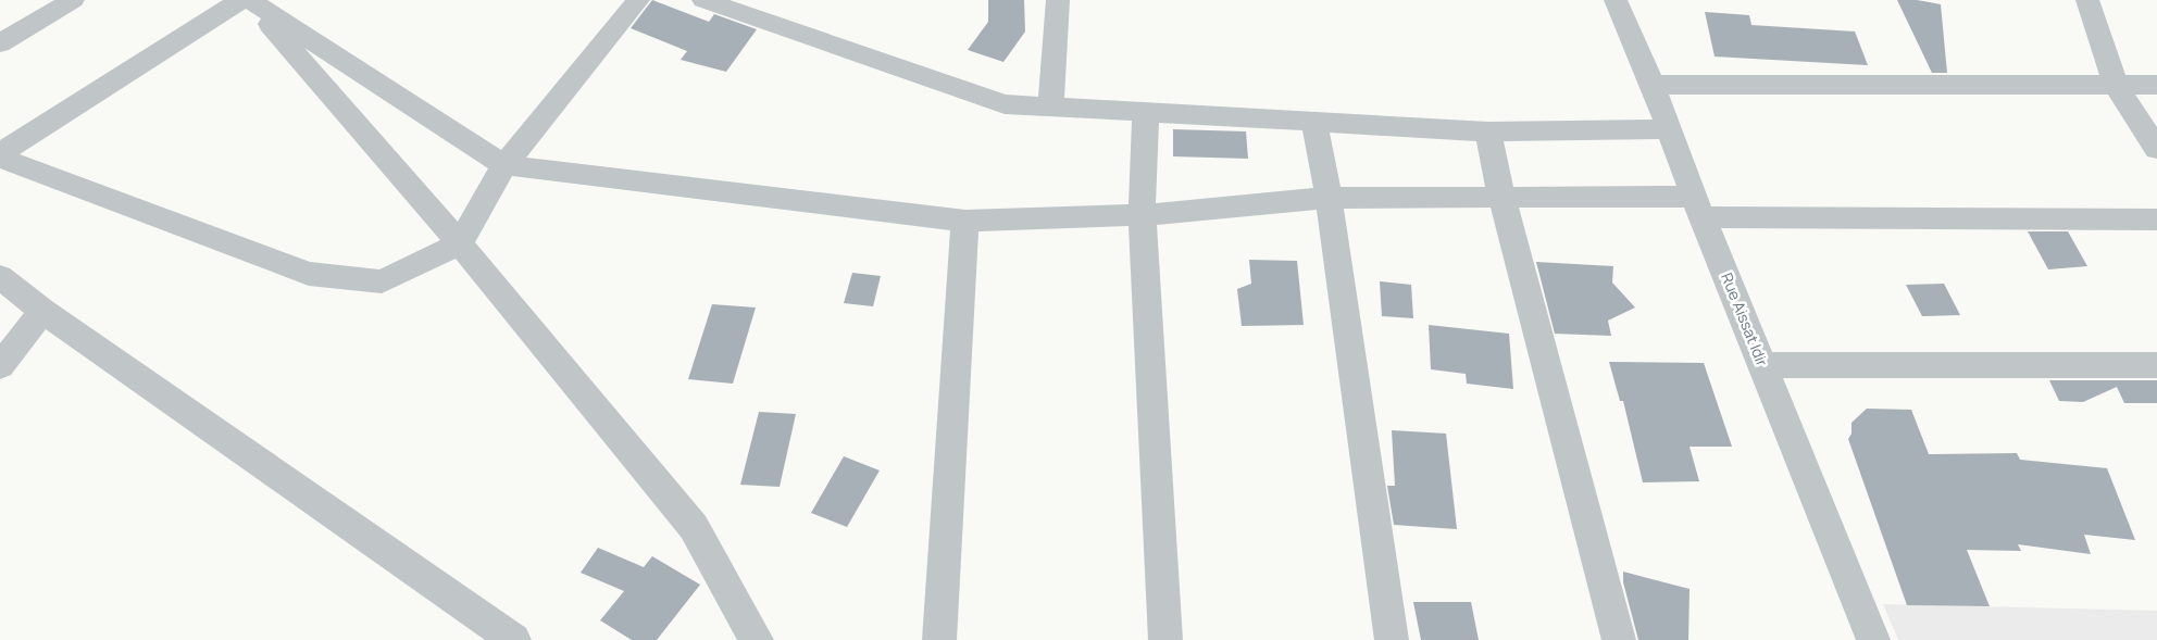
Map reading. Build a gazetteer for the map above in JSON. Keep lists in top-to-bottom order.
{
  "streets": {
    "street": ["Rue Aissat Idir"]
  }
}
